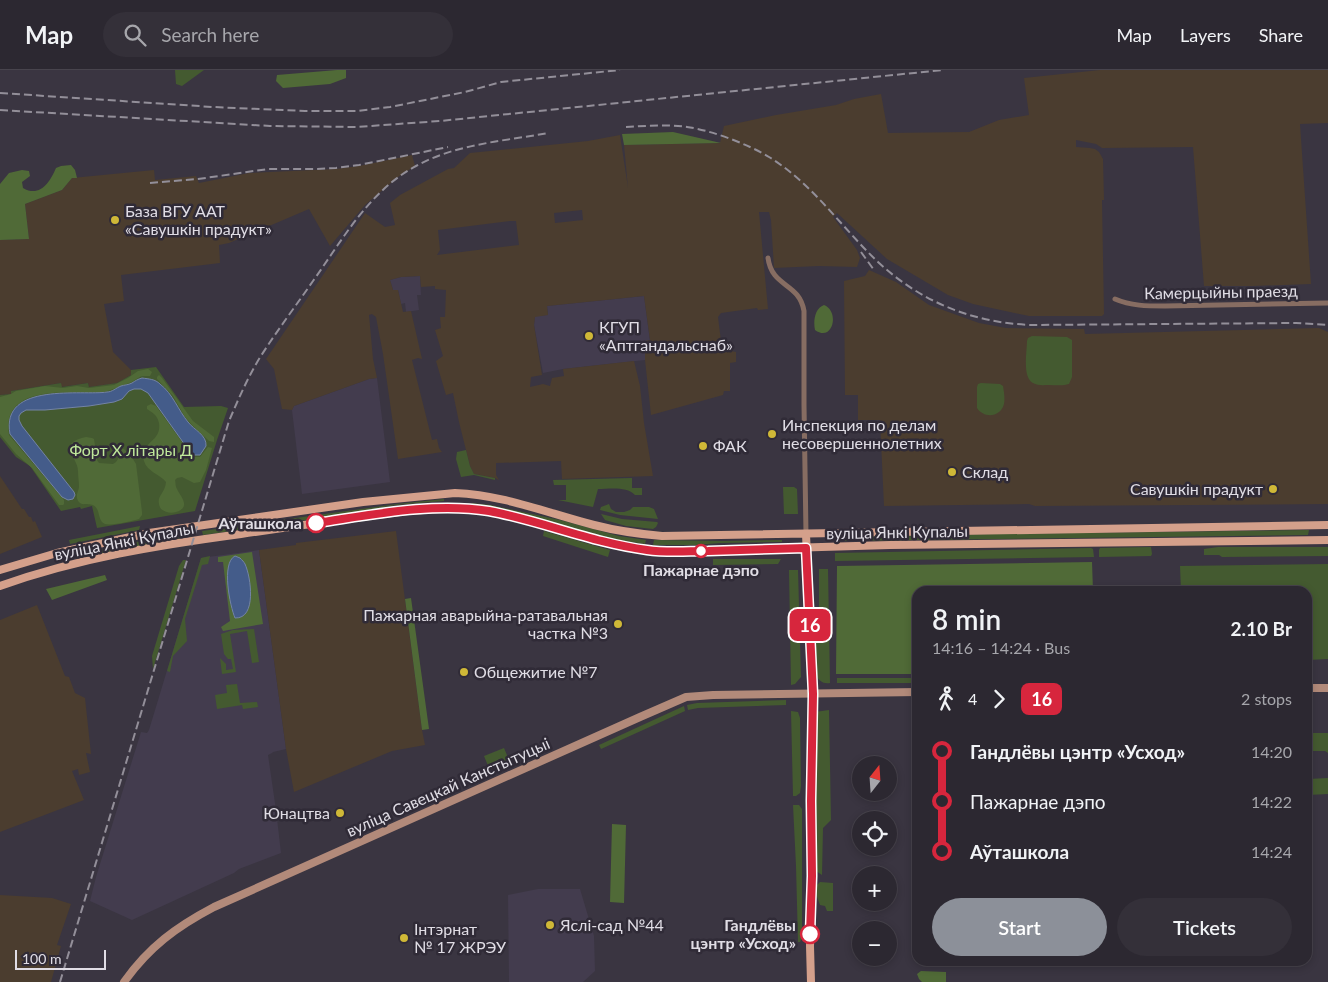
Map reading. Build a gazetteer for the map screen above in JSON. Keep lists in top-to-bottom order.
{
  "streets": {
    "main road": ["вуліца Янкі Купалы", "вуліца Савецкай Канстытуцыі"],
    "street": ["Камерцыйны праезд"]
  },
  "parks": ["Форт X літары Д"],
  "places": [
    "База ВГУ ААТ «Савушкін прадукт»",
    "КГУП «Аптгандальснаб»",
    "Инспекция по делам несовершеннолетних",
    "ФАК",
    "Склад",
    "Савушкін прадукт",
    "Аўташкола",
    "Пажарнае дэпо",
    "Пажарная аварыйна-ратавальная частка №3",
    "Общежитие №7",
    "Юнацтва",
    "Яслі-сад №44",
    "Гандлёвы цэнтр «Усход»",
    "Інтэрнат № 17 ЖРЭУ"
  ],
  "lines": ["bus line 16"],
  "scale_bar": "100 m",
  "north": "top",
  "page": {
    "header": "Map",
    "search": "Search here",
    "nav": ["Map", "Layers", "Share"],
    "on_map": "16",
    "heading": ["8 min", "14:16 – 14:24 · Bus", "2.10 Br"],
    "legs": ["4", "16", "2 stops"],
    "list": [
      {
        "name": "Гандлёвы цэнтр «Усход»",
        "value": "14:20"
      },
      {
        "name": "Пажарнае дэпо",
        "value": "14:22"
      },
      {
        "name": "Аўташкола",
        "value": "14:24"
      }
    ],
    "map_buttons": ["+", "−"],
    "buttons": ["Start", "Tickets"],
    "scale": "100 m"
  }
}
